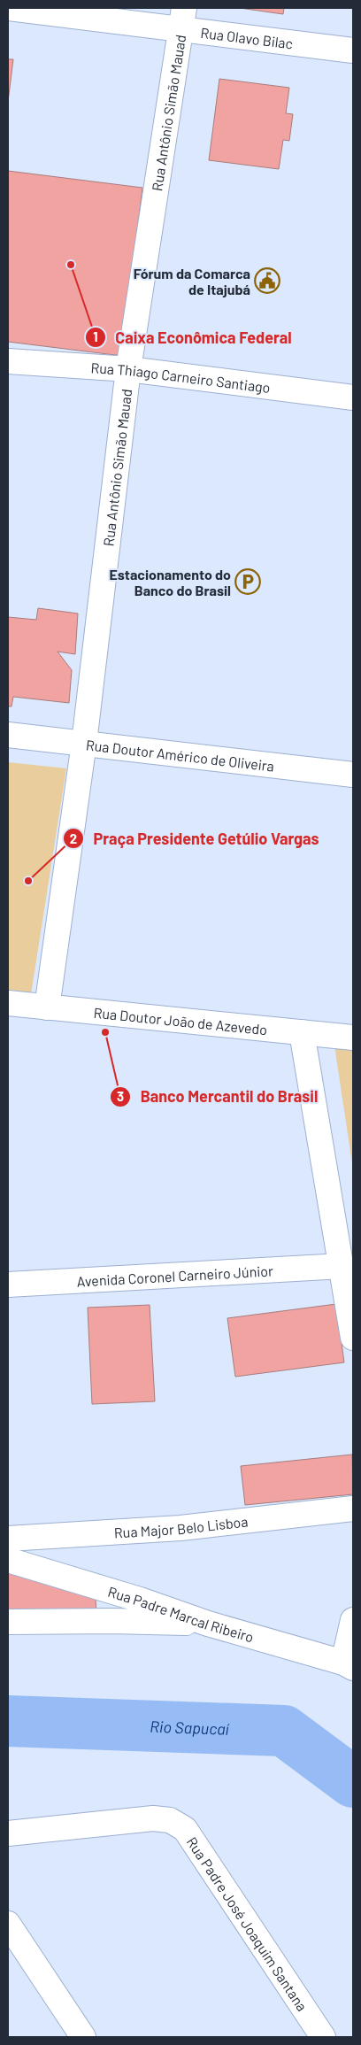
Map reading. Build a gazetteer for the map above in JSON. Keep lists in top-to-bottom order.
{
  "streets": {
    "street": [
      "Rua Olavo Bilac",
      "Rua Antônio Simão Mauad",
      "Rua Thiago Carneiro Santiago",
      "Rua Doutor Américo de Oliveira",
      "Rua Doutor João de Azevedo",
      "Avenida Coronel Carneiro Júnior",
      "Rua Major Belo Lisboa",
      "Rua Padre Marcal Ribeiro",
      "Rua Padre José Joaquim Santana"
    ]
  },
  "crossings": [
    ["Rua Olavo Bilac", "Rua Antônio Simão Mauad"],
    ["Rua Antônio Simão Mauad", "Rua Thiago Carneiro Santiago"],
    ["Rua Antônio Simão Mauad", "Rua Doutor Américo de Oliveira"],
    ["Rua Antônio Simão Mauad", "Rua Doutor João de Azevedo"]
  ],
  "water": ["Rio Sapucaí"],
  "places": {
    "other": ["Caixa Econômica Federal", "Praça Presidente Getúlio Vargas", "Banco Mercantil do Brasil"],
    "public building": ["Fórum da Comarca de Itajubá"],
    "parking": ["Estacionamento do Banco do Brasil"]
  }
}
